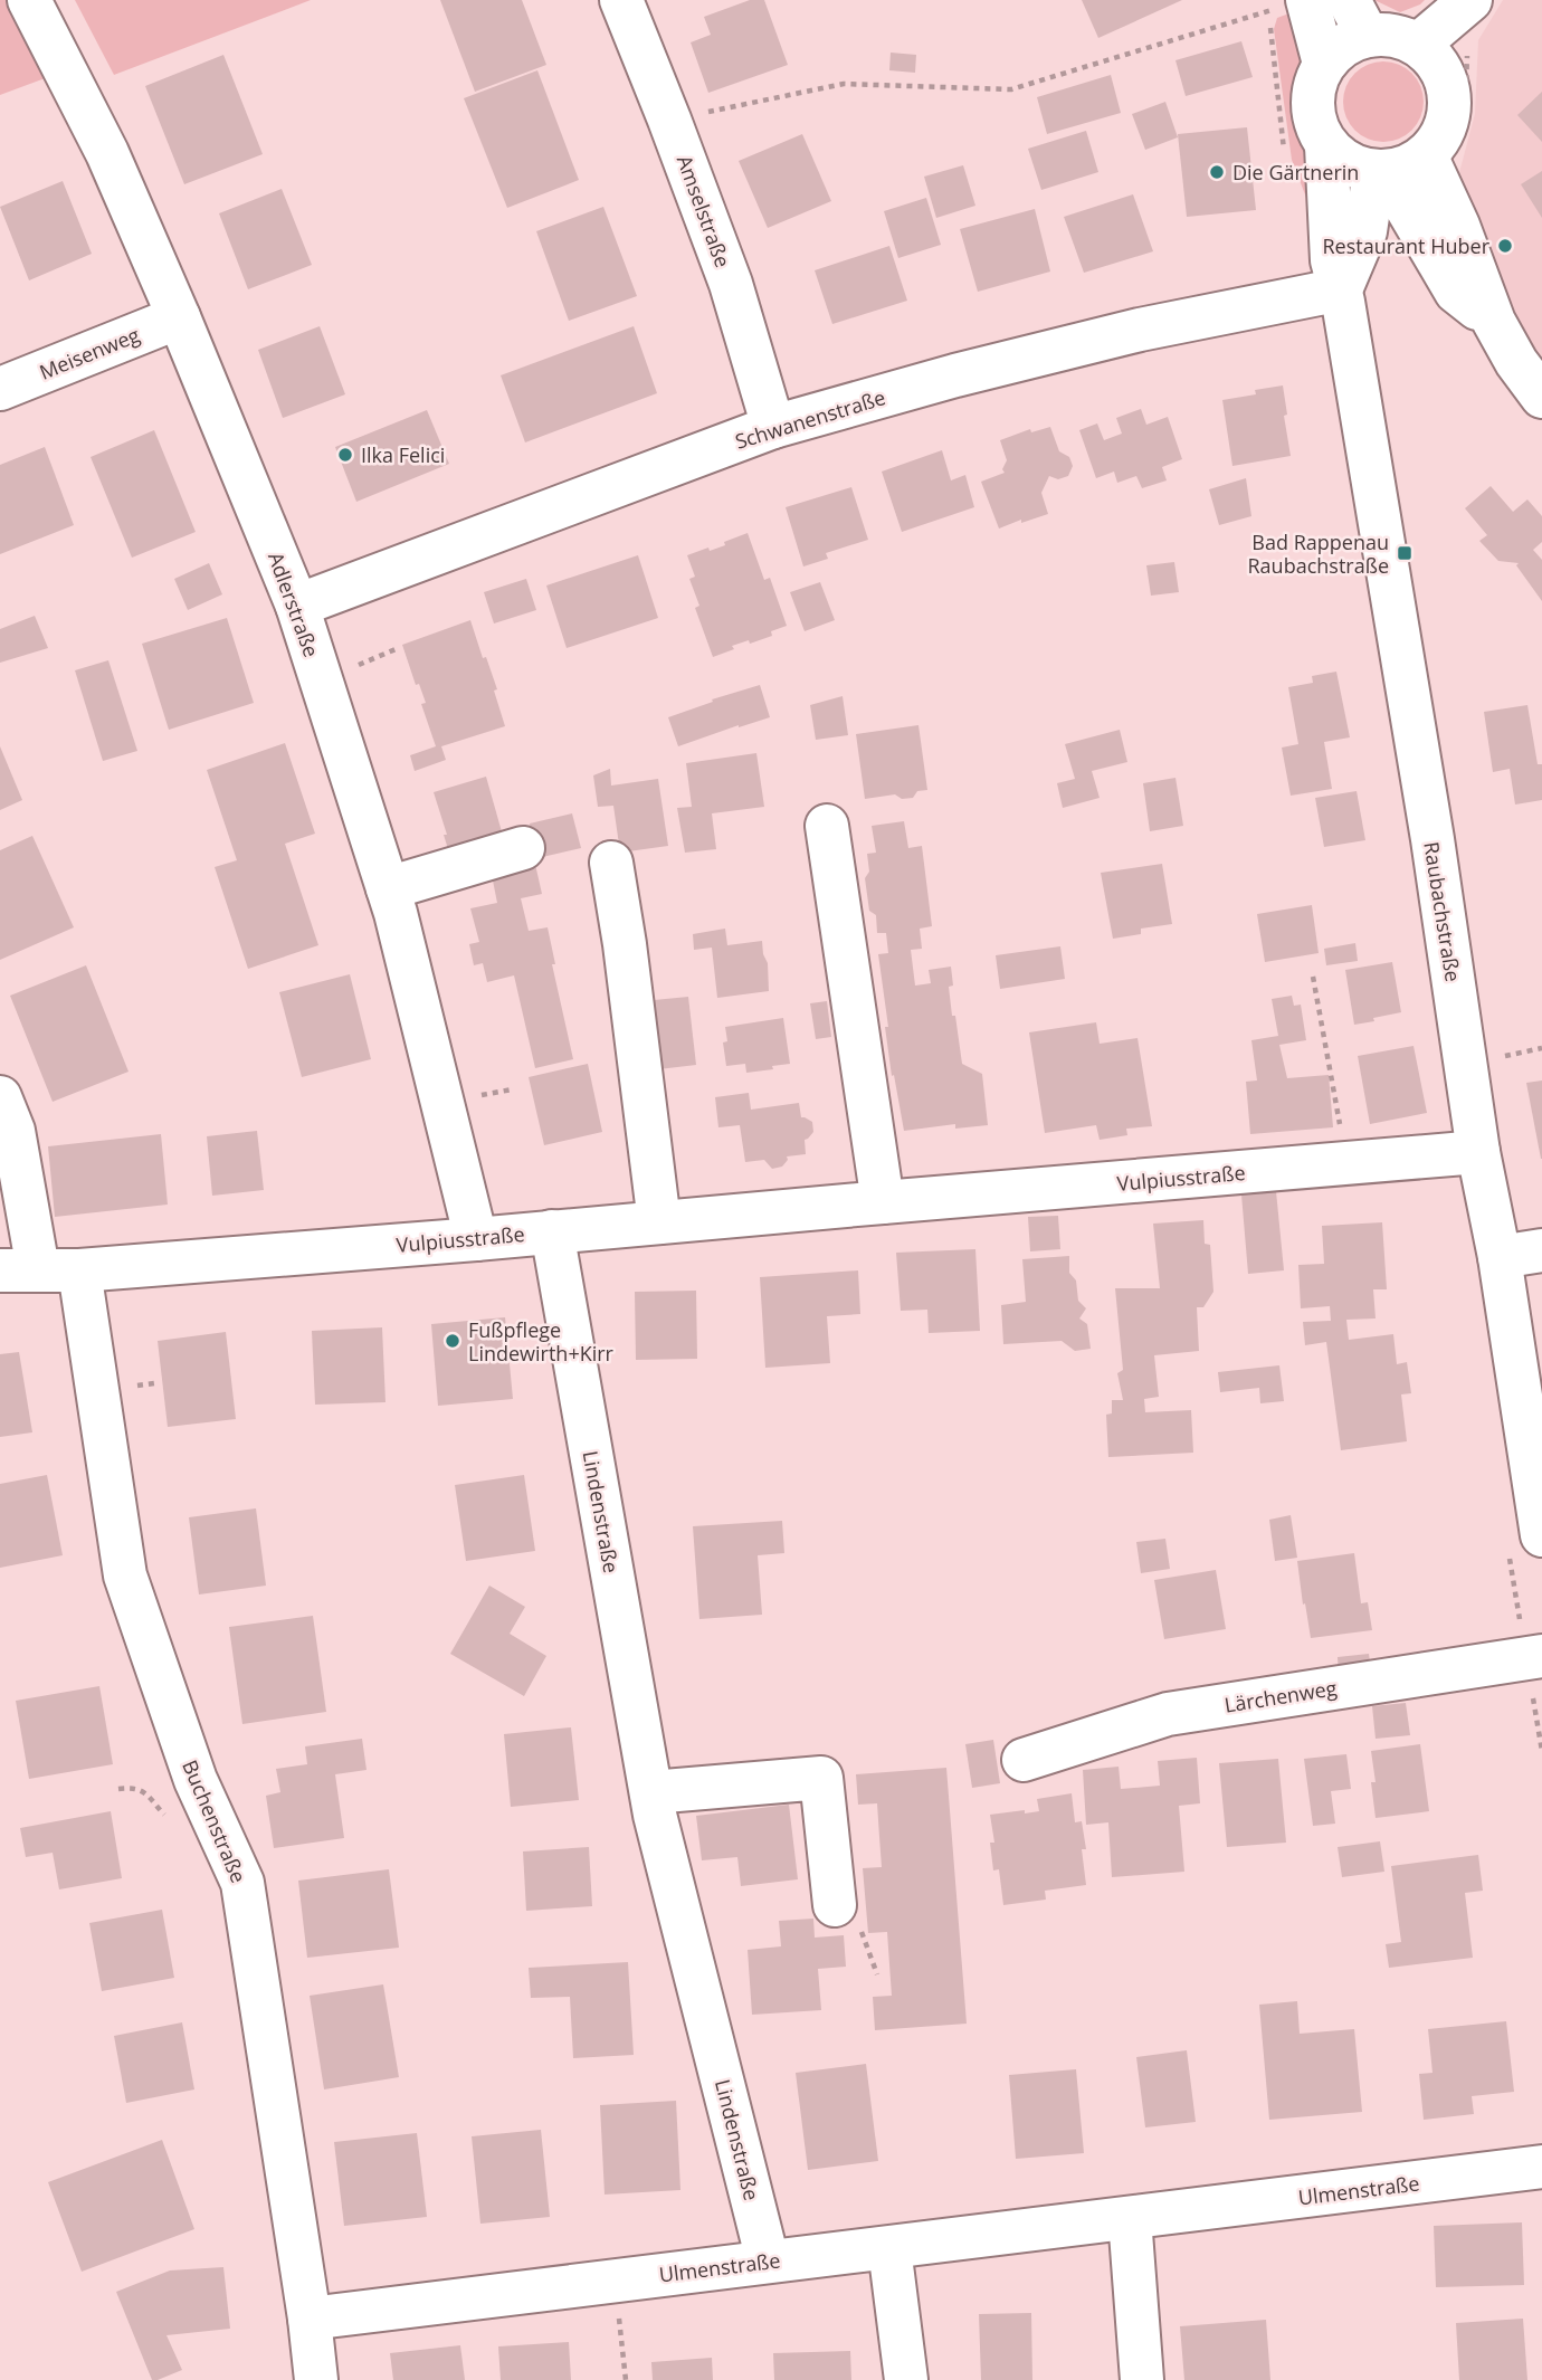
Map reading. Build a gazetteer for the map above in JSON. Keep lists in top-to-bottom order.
{
  "streets": {
    "street": [
      "Amselstraße",
      "Meisenweg",
      "Schwanenstraße",
      "Adlerstraße",
      "Raubachstraße",
      "Vulpiusstraße",
      "Lindenstraße",
      "Lärchenweg",
      "Buchenstraße",
      "Ulmenstraße"
    ]
  },
  "crossings": [
    ["Amselstraße", "Schwanenstraße"],
    ["Meisenweg", "Adlerstraße"],
    ["Schwanenstraße", "Adlerstraße"],
    ["Schwanenstraße", "Raubachstraße"],
    ["Adlerstraße", "Vulpiusstraße"],
    ["Raubachstraße", "Vulpiusstraße"],
    ["Vulpiusstraße", "Lindenstraße"],
    ["Vulpiusstraße", "Buchenstraße"],
    ["Lindenstraße", "Ulmenstraße"],
    ["Buchenstraße", "Ulmenstraße"]
  ],
  "places": {
    "other": [
      "Die Gärtnerin",
      "Restaurant Huber",
      "Ilka Felici",
      "Fußpflege Lindewirth+Kirr"
    ],
    "transit": ["Bad Rappenau Raubachstraße"]
  }
}
